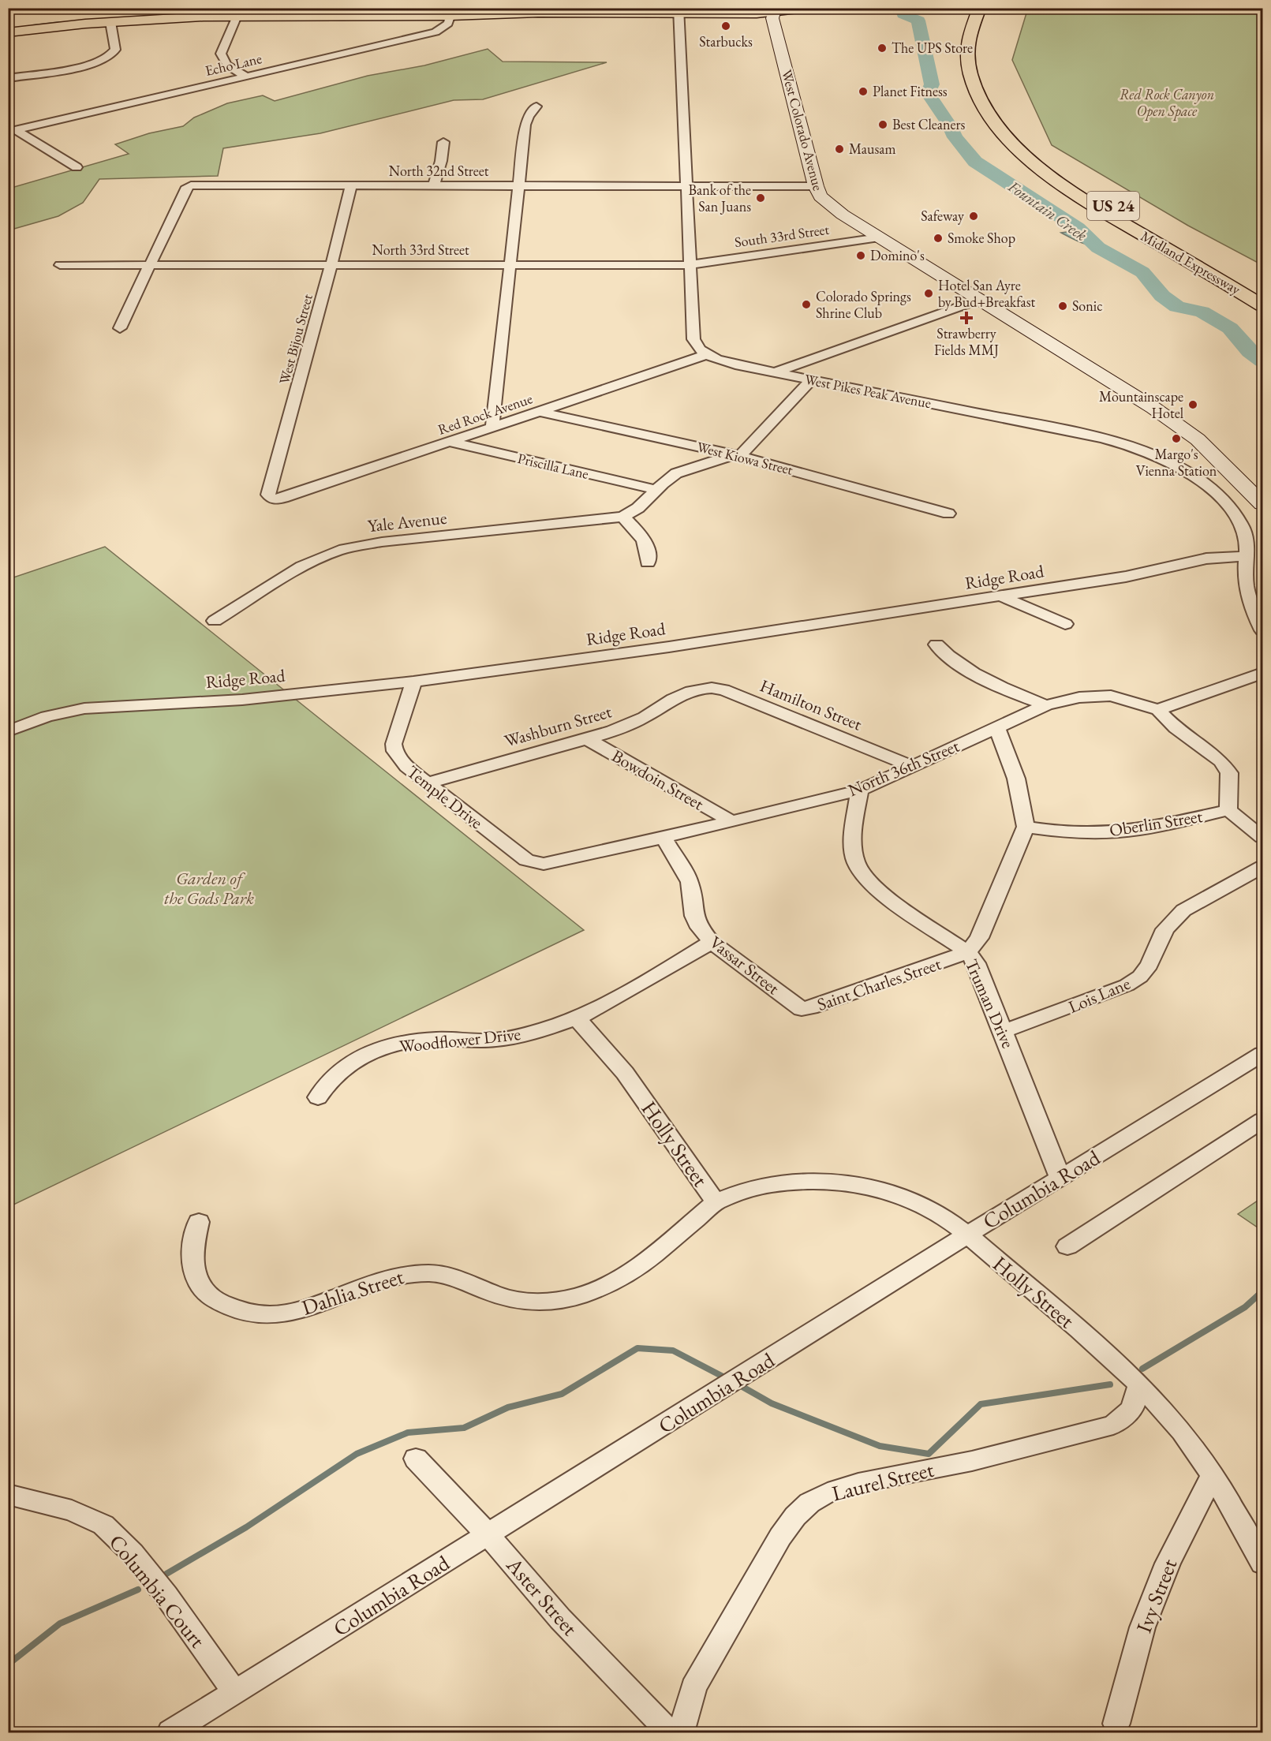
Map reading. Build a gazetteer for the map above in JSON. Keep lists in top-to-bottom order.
{
  "streets": {
    "main road": ["West Colorado Avenue", "US 24", "Midland Expressway"],
    "street": [
      "Echo Lane",
      "North 32nd Street",
      "South 33rd Street",
      "North 33rd Street",
      "West Bijou Street",
      "West Pikes Peak Avenue",
      "Red Rock Avenue",
      "West Kiowa Street",
      "Priscilla Lane",
      "Yale Avenue",
      "Ridge Road",
      "Hamilton Street",
      "Washburn Street",
      "North 36th Street",
      "Bowdoin Street",
      "Temple Drive",
      "Oberlin Street",
      "Vassar Street",
      "Saint Charles Street",
      "Lois Lane",
      "Truman Drive",
      "Woodflower Drive",
      "Holly Street",
      "Columbia Road",
      "Dahlia Street",
      "Laurel Street",
      "Columbia Court",
      "Ivy Street",
      "Aster Street"
    ]
  },
  "crossings": [
    ["West Colorado Avenue", "North 32nd Street"],
    ["West Colorado Avenue", "South 33rd Street"],
    ["North 32nd Street", "North 33rd Street"],
    ["North 32nd Street", "West Bijou Street"],
    ["North 32nd Street", "West Pikes Peak Avenue"],
    ["South 33rd Street", "North 33rd Street"],
    ["South 33rd Street", "West Pikes Peak Avenue"],
    ["North 33rd Street", "West Bijou Street"],
    ["North 33rd Street", "West Pikes Peak Avenue"],
    ["West Bijou Street", "Red Rock Avenue"],
    ["West Pikes Peak Avenue", "Red Rock Avenue"],
    ["West Pikes Peak Avenue", "Ridge Road"],
    ["Red Rock Avenue", "West Kiowa Street"],
    ["Red Rock Avenue", "Priscilla Lane"],
    ["Ridge Road", "Temple Drive"],
    ["Hamilton Street", "Washburn Street"],
    ["Hamilton Street", "North 36th Street"],
    ["Washburn Street", "Bowdoin Street"],
    ["Washburn Street", "Temple Drive"],
    ["North 36th Street", "Bowdoin Street"],
    ["North 36th Street", "Temple Drive"],
    ["North 36th Street", "Vassar Street"],
    ["North 36th Street", "Truman Drive"],
    ["Vassar Street", "Saint Charles Street"],
    ["Vassar Street", "Woodflower Drive"],
    ["Saint Charles Street", "Truman Drive"],
    ["Lois Lane", "Truman Drive"],
    ["Truman Drive", "Columbia Road"],
    ["Woodflower Drive", "Holly Street"],
    ["Holly Street", "Columbia Road"],
    ["Holly Street", "Dahlia Street"],
    ["Holly Street", "Laurel Street"],
    ["Holly Street", "Ivy Street"],
    ["Columbia Road", "Columbia Court"],
    ["Columbia Road", "Aster Street"]
  ],
  "water": ["Fountain Creek"],
  "parks": ["Red Rock Canyon Open Space", "Garden of the Gods Park"],
  "places": {
    "other": [
      "Starbucks",
      "The UPS Store",
      "Planet Fitness",
      "Best Cleaners",
      "Mausam",
      "Bank of the San Juans",
      "Safeway",
      "Smoke Shop",
      "Domino's",
      "Hotel San Ayre by Bud+Breakfast",
      "Colorado Springs Shrine Club",
      "Sonic",
      "Mountainscape Hotel",
      "Margo's Vienna Station"
    ],
    "health": ["Strawberry Fields MMJ"]
  }
}
